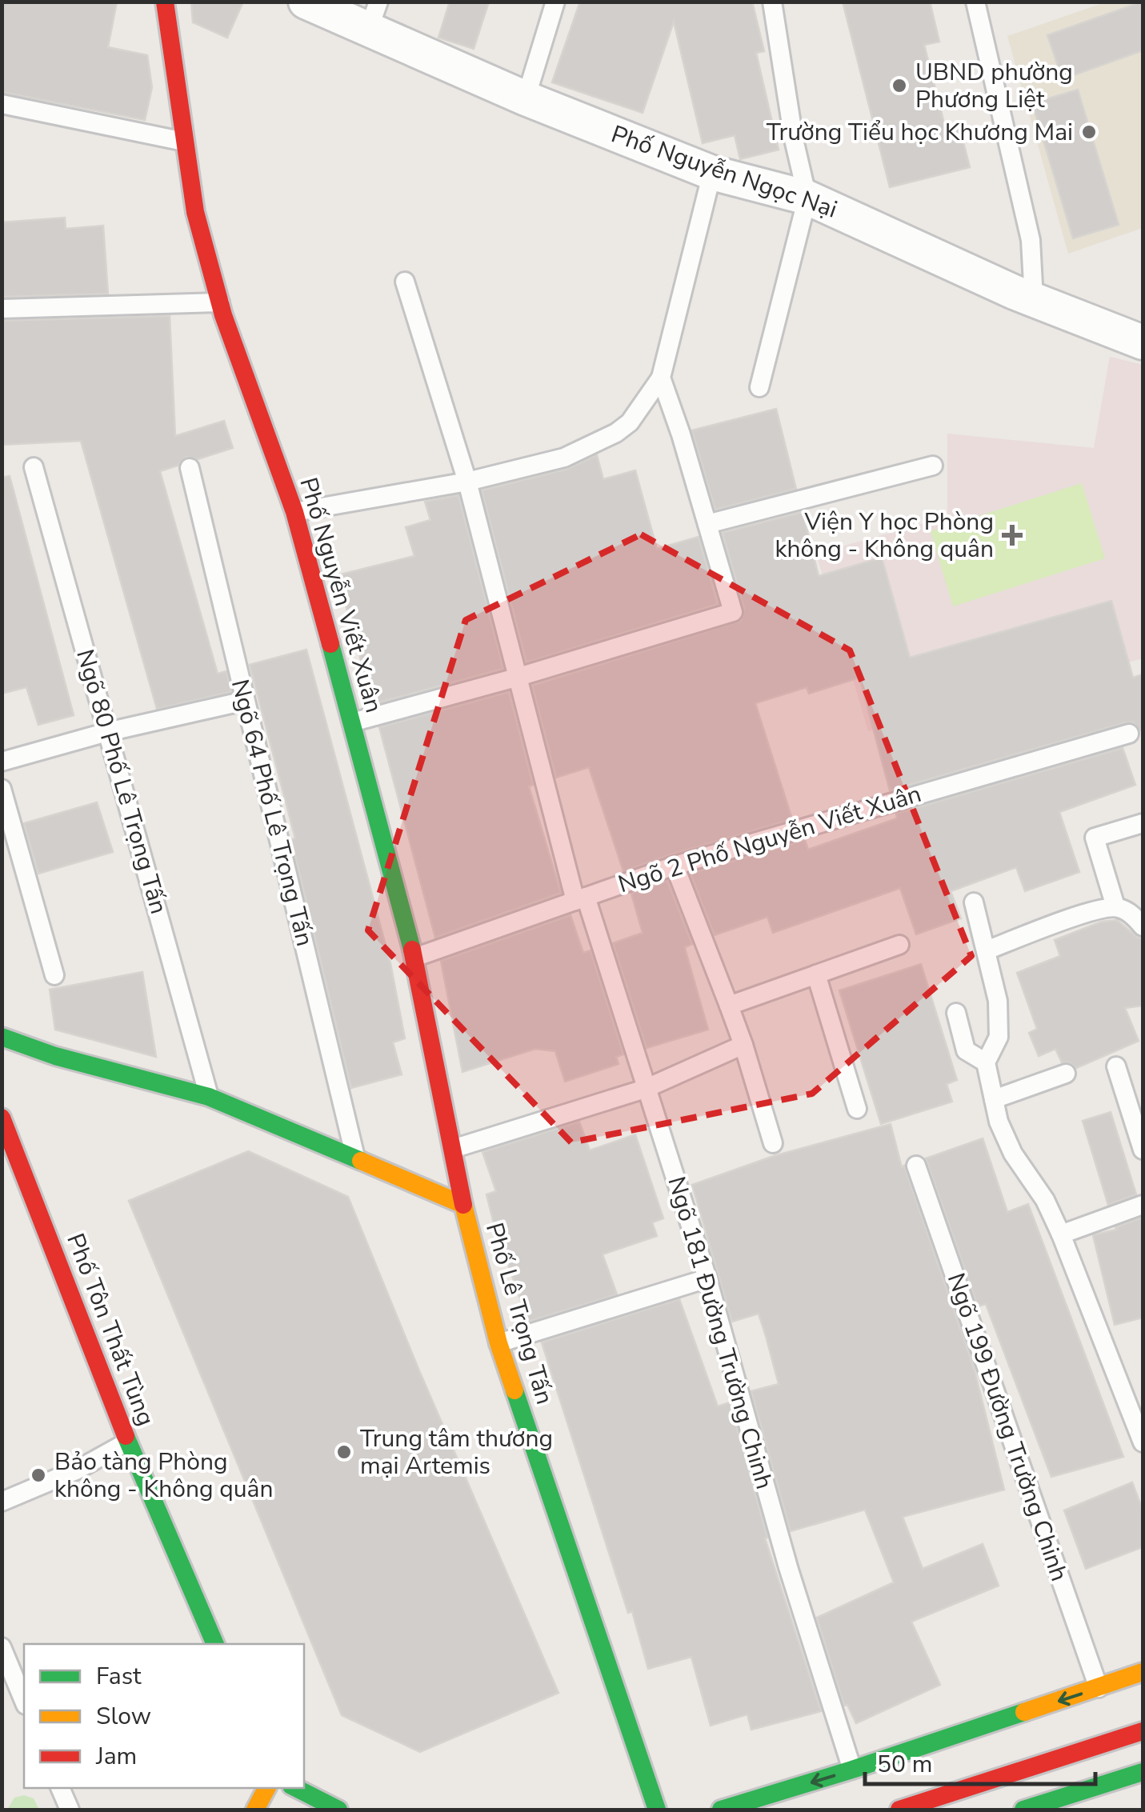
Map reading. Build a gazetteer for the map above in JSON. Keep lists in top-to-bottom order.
{
  "streets": {
    "main road": ["Phố Nguyễn Viết Xuân", "Phố Lê Trọng Tấn", "Phố Tôn Thất Tùng"],
    "street": ["Phố Nguyễn Ngọc Nại"],
    "lane": [
      "Ngõ 80 Phố Lê Trọng Tấn",
      "Ngõ 64 Phố Lê Trọng Tấn",
      "Ngõ 2 Phố Nguyễn Viết Xuân",
      "Ngõ 181 Đường Trường Chinh",
      "Ngõ 199 Đường Trường Chinh"
    ]
  },
  "crossings": [
    ["Phố Nguyễn Viết Xuân", "Ngõ 2 Phố Nguyễn Viết Xuân"],
    ["Phố Nguyễn Viết Xuân", "Phố Lê Trọng Tấn"],
    ["Ngõ 80 Phố Lê Trọng Tấn", "Phố Lê Trọng Tấn"],
    ["Ngõ 64 Phố Lê Trọng Tấn", "Phố Lê Trọng Tấn"],
    ["Ngõ 2 Phố Nguyễn Viết Xuân", "Ngõ 181 Đường Trường Chinh"]
  ],
  "places": {
    "other": [
      "UBND phường Phương Liệt",
      "Trường Tiểu học Khương Mai",
      "Trung tâm thương mại Artemis",
      "Bảo tàng Phòng không - Không quân"
    ],
    "health": ["Viện Y học Phòng không - Không quân"]
  },
  "legend": ["Fast", "Slow", "Jam"],
  "scale_bar": "50 m"
}
